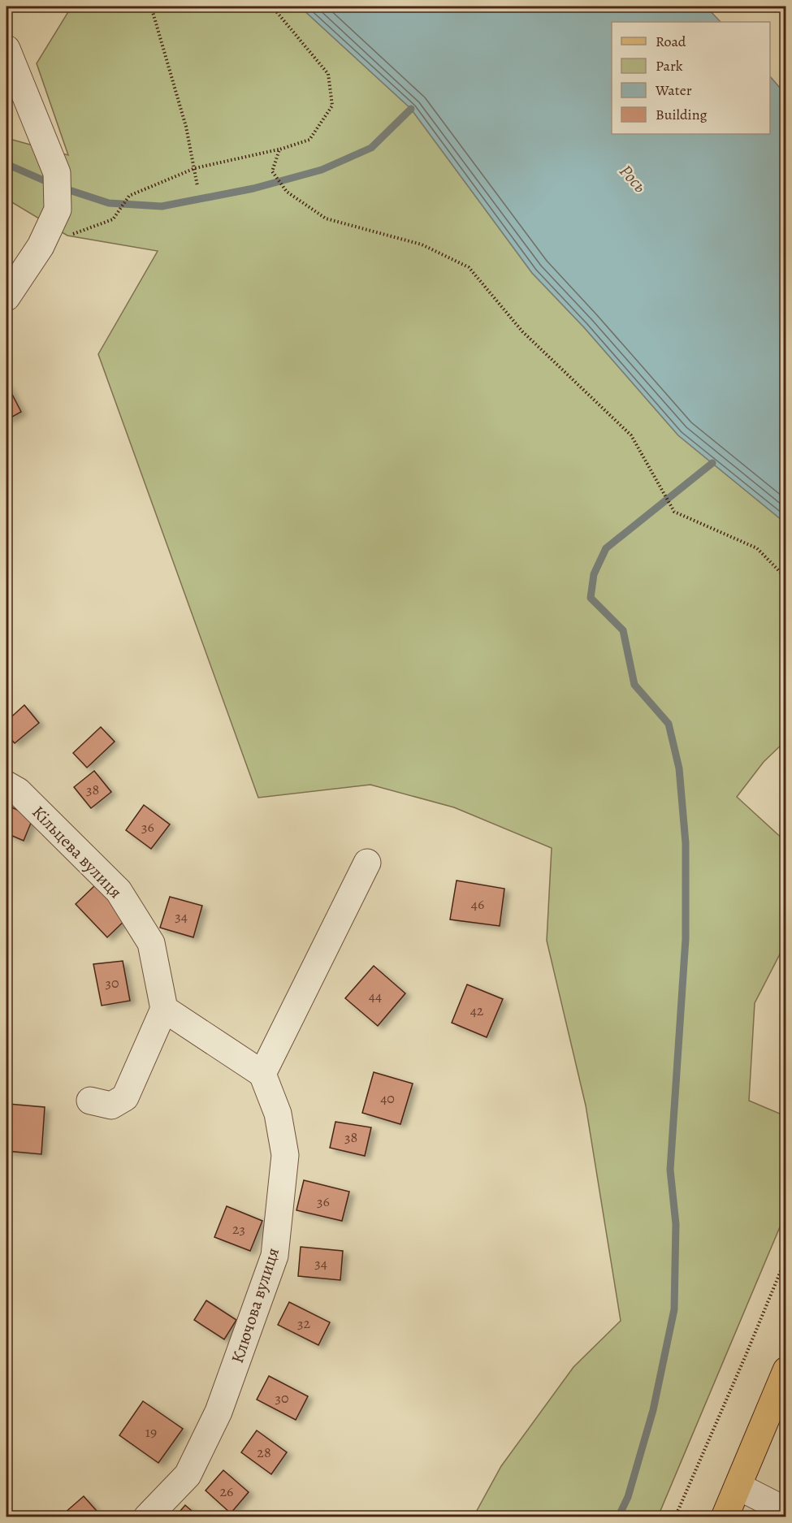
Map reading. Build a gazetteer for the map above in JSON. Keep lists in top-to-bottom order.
{
  "streets": {
    "street": ["Кільцева вулиця", "Ключова вулиця"]
  },
  "water": ["Рось"],
  "house_numbers": [
    "38",
    "36",
    "46",
    "34",
    "30",
    "44",
    "42",
    "40",
    "38",
    "36",
    "23",
    "34",
    "32",
    "30",
    "19",
    "28",
    "26"
  ],
  "legend": [
    "Road",
    "Park",
    "Water",
    "Building"
  ]
}
